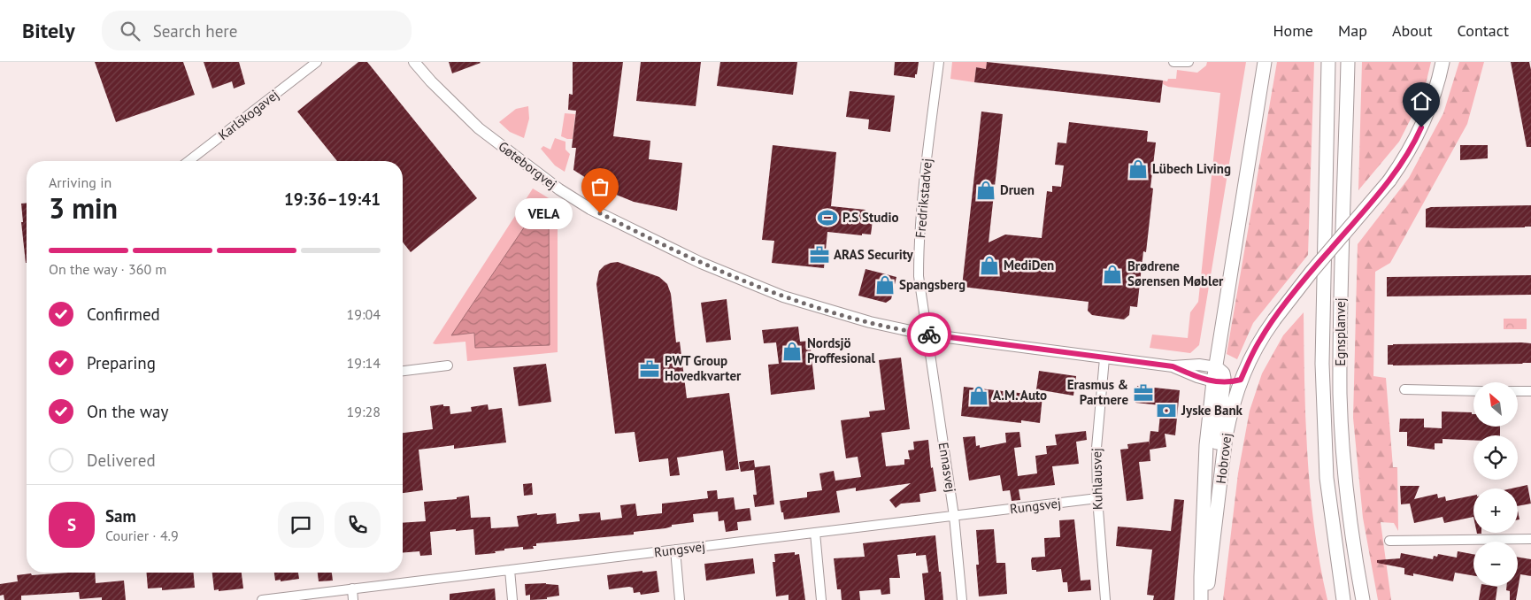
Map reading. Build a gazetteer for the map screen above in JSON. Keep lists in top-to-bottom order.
{
  "streets": {
    "main road": ["Egnsplanvej", "Hobrovej"],
    "street": [
      "Karlskogavej",
      "Gøteborgvej",
      "Fredrikstadvej",
      "Ennasvej",
      "Kuhlausvej",
      "Rungsvej"
    ]
  },
  "crossings": [
    ["Gøteborgvej", "Fredrikstadvej"],
    ["Gøteborgvej", "Hobrovej"],
    ["Gøteborgvej", "Ennasvej"],
    ["Gøteborgvej", "Kuhlausvej"],
    ["Fredrikstadvej", "Ennasvej"],
    ["Ennasvej", "Rungsvej"],
    ["Kuhlausvej", "Rungsvej"]
  ],
  "places": {
    "shop": [
      "Lübech Living",
      "Druen",
      "MediDen",
      "Brødrene Sørensen Møbler",
      "Spangsberg",
      "Nordsjö Proffesional",
      "A.M. Auto"
    ],
    "other": ["VELA"],
    "sports": ["P.S Studio"],
    "office": ["ARAS Security", "PWT Group Hovedkvarter", "Erasmus & Partnere"],
    "bank": ["Jyske Bank"]
  },
  "north": "top left",
  "page": {
    "header": "Bitely",
    "search": "Search here",
    "nav": [
      "Home",
      "Map",
      "About",
      "Contact"
    ],
    "heading": ["3 min", "Arriving in", "19:36–19:41"],
    "panel": ["Sam", "Courier · 4.9"],
    "bubble": "VELA",
    "bar": "On the way · 360 m",
    "list": [
      ["Confirmed", "19:04"],
      ["Preparing", "19:14"],
      ["On the way", "19:28"],
      "Delivered"
    ],
    "map_buttons": ["+", "−"],
    "round": "S"
  }
}
